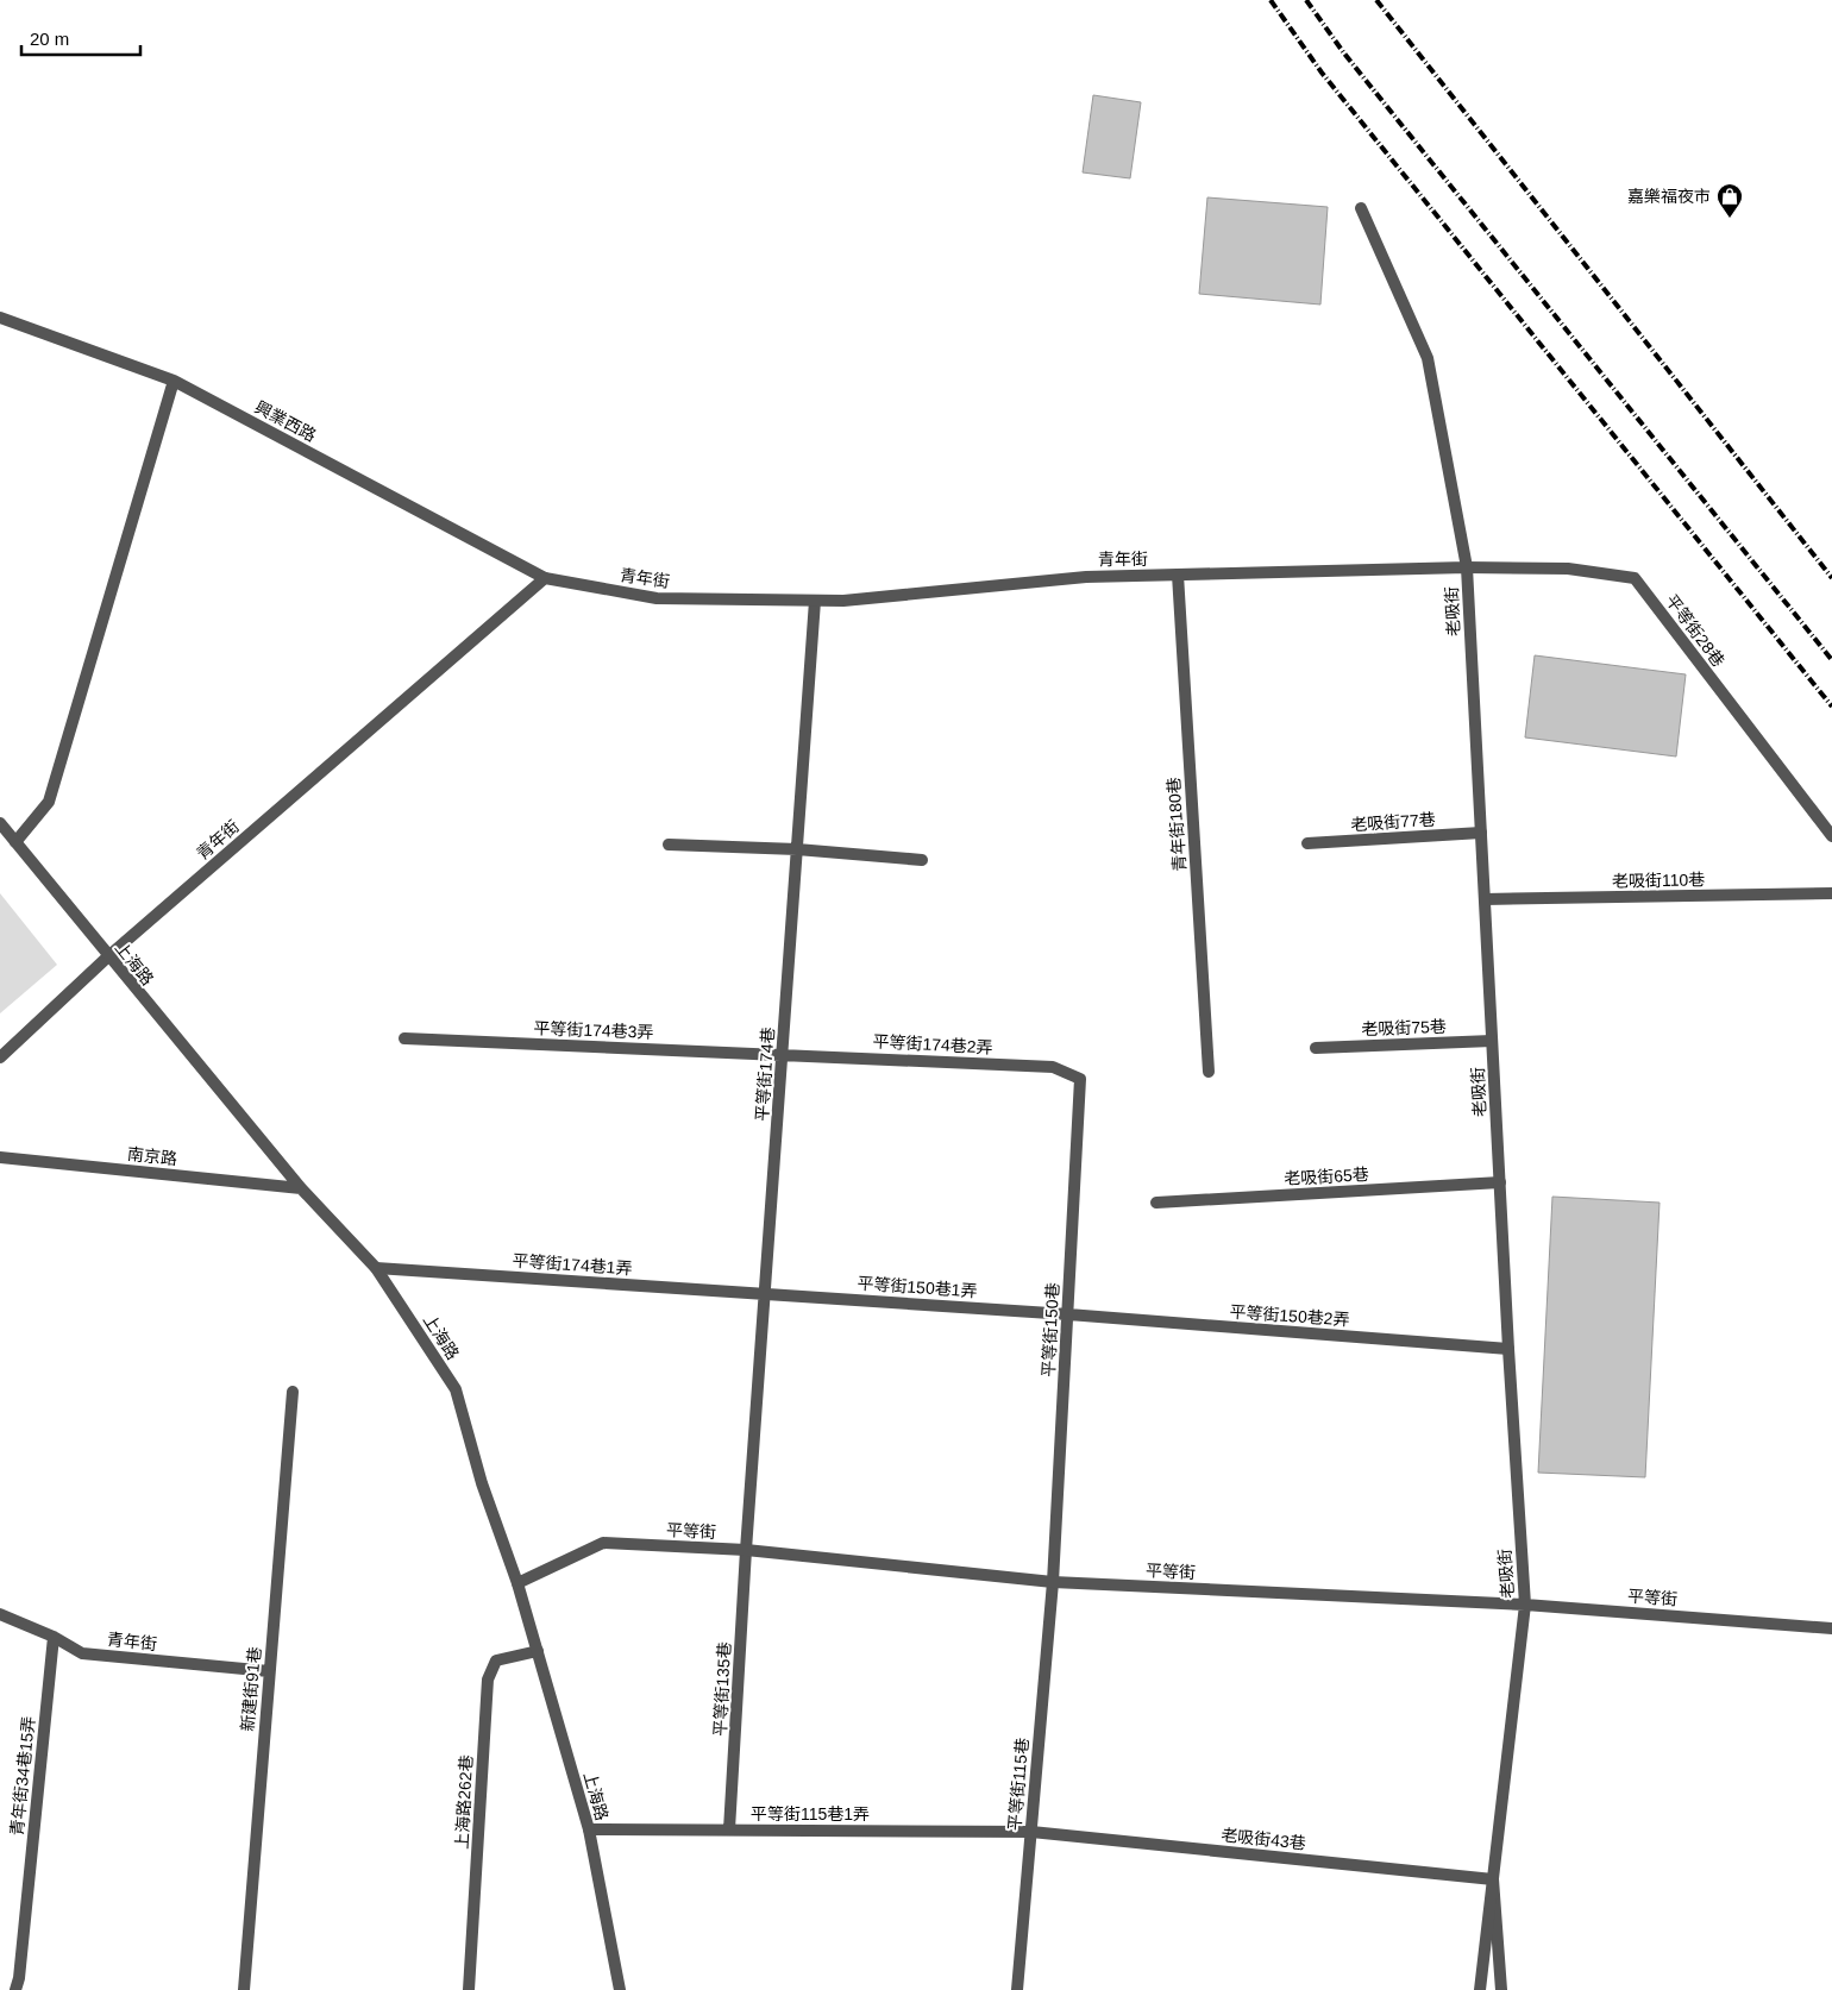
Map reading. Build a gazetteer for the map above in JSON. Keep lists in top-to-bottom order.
{
  "streets": {
    "street": [
      "興業西路",
      "青年街",
      "老吸街",
      "平等街28巷",
      "老吸街77巷",
      "青年街180巷",
      "老吸街110巷",
      "上海路",
      "老吸街75巷",
      "平等街174巷3弄",
      "平等街174巷2弄",
      "平等街174巷",
      "南京路",
      "老吸街65巷",
      "平等街174巷1弄",
      "平等街150巷1弄",
      "平等街150巷2弄",
      "平等街150巷",
      "平等街",
      "新建街91巷",
      "平等街135巷",
      "青年街34巷15弄",
      "平等街115巷",
      "上海路262巷",
      "平等街115巷1弄",
      "老吸街43巷"
    ]
  },
  "crossings": [
    ["興業西路", "青年街"],
    ["青年街", "老吸街"],
    ["青年街", "平等街28巷"],
    ["青年街", "青年街180巷"],
    ["青年街", "上海路"],
    ["青年街", "平等街174巷"],
    ["青年街", "新建街91巷"],
    ["青年街", "青年街34巷15弄"],
    ["老吸街", "平等街28巷"],
    ["老吸街", "老吸街77巷"],
    ["老吸街", "老吸街110巷"],
    ["老吸街", "老吸街75巷"],
    ["老吸街", "老吸街65巷"],
    ["老吸街", "平等街150巷2弄"],
    ["老吸街", "平等街"],
    ["老吸街", "老吸街43巷"],
    ["上海路", "南京路"],
    ["上海路", "平等街174巷1弄"],
    ["上海路", "平等街"],
    ["上海路", "上海路262巷"],
    ["上海路", "平等街115巷1弄"],
    ["平等街174巷3弄", "平等街174巷2弄"],
    ["平等街174巷3弄", "平等街174巷"],
    ["平等街174巷2弄", "平等街174巷"],
    ["平等街174巷2弄", "平等街150巷"],
    ["平等街174巷", "平等街174巷1弄"],
    ["平等街174巷", "平等街150巷1弄"],
    ["平等街174巷", "平等街"],
    ["平等街174巷", "平等街135巷"],
    ["平等街174巷1弄", "平等街150巷1弄"],
    ["平等街150巷1弄", "平等街150巷2弄"],
    ["平等街150巷1弄", "平等街150巷"],
    ["平等街150巷2弄", "平等街150巷"],
    ["平等街150巷", "平等街"],
    ["平等街150巷", "平等街115巷"],
    ["平等街", "平等街135巷"],
    ["平等街", "平等街115巷"],
    ["平等街135巷", "平等街115巷1弄"],
    ["平等街115巷", "平等街115巷1弄"],
    ["平等街115巷", "老吸街43巷"],
    ["平等街115巷1弄", "老吸街43巷"]
  ],
  "places": {
    "shop": ["嘉樂福夜市"]
  },
  "scale_bar": "20 m"
}
